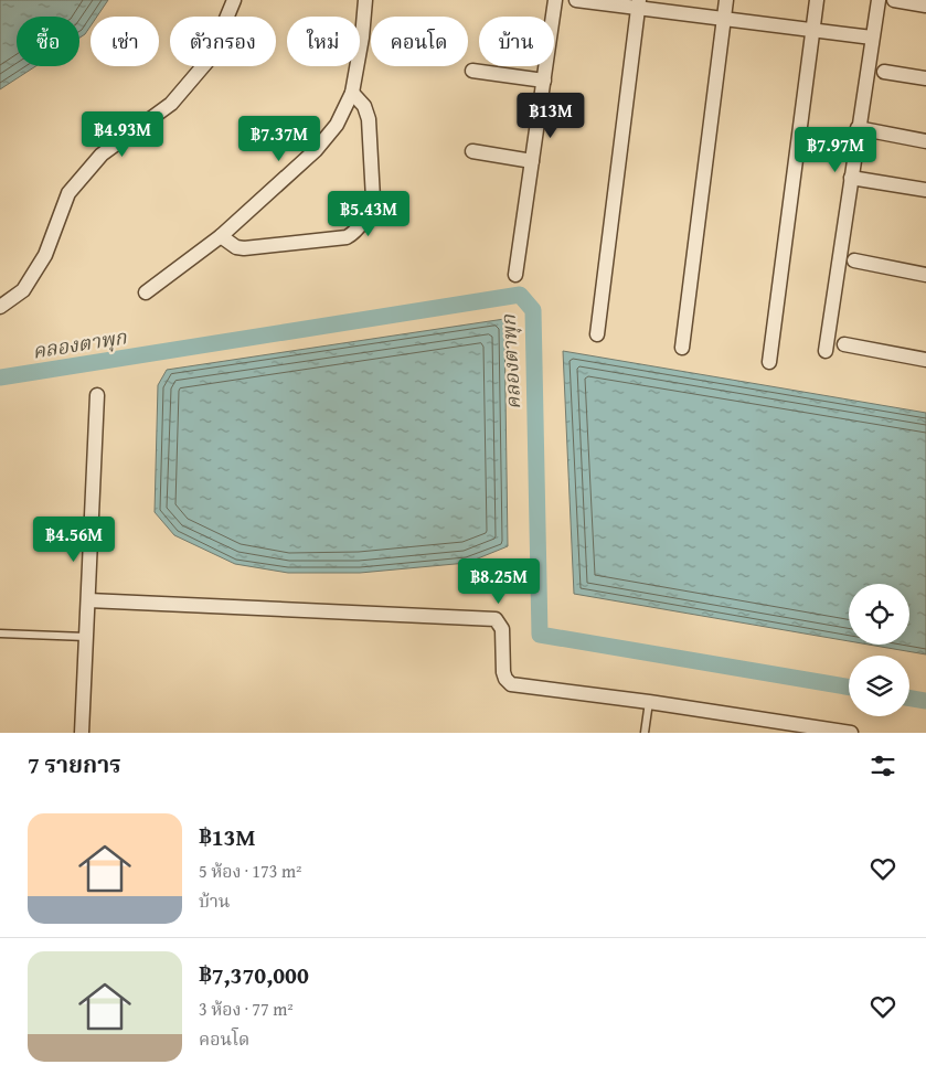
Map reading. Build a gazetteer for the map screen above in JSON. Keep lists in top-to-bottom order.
{
  "water": ["คลองตาพุก"],
  "page": {
    "chip": [
      "ซื้อ",
      "เช่า",
      "ตัวกรอง",
      "ใหม่",
      "คอนโด",
      "บ้าน"
    ],
    "price": [
      "฿13M",
      "฿4.93M",
      "฿7.37M",
      "฿7.97M",
      "฿5.43M",
      "฿4.56M",
      "฿8.25M"
    ],
    "heading": "7 รายการ",
    "list": [
      {
        "name": "฿13M",
        "note": "5 ห้อง · 173 m² · บ้าน"
      },
      {
        "name": "฿7,370,000",
        "note": "3 ห้อง · 77 m² · คอนโด"
      }
    ]
  }
}
